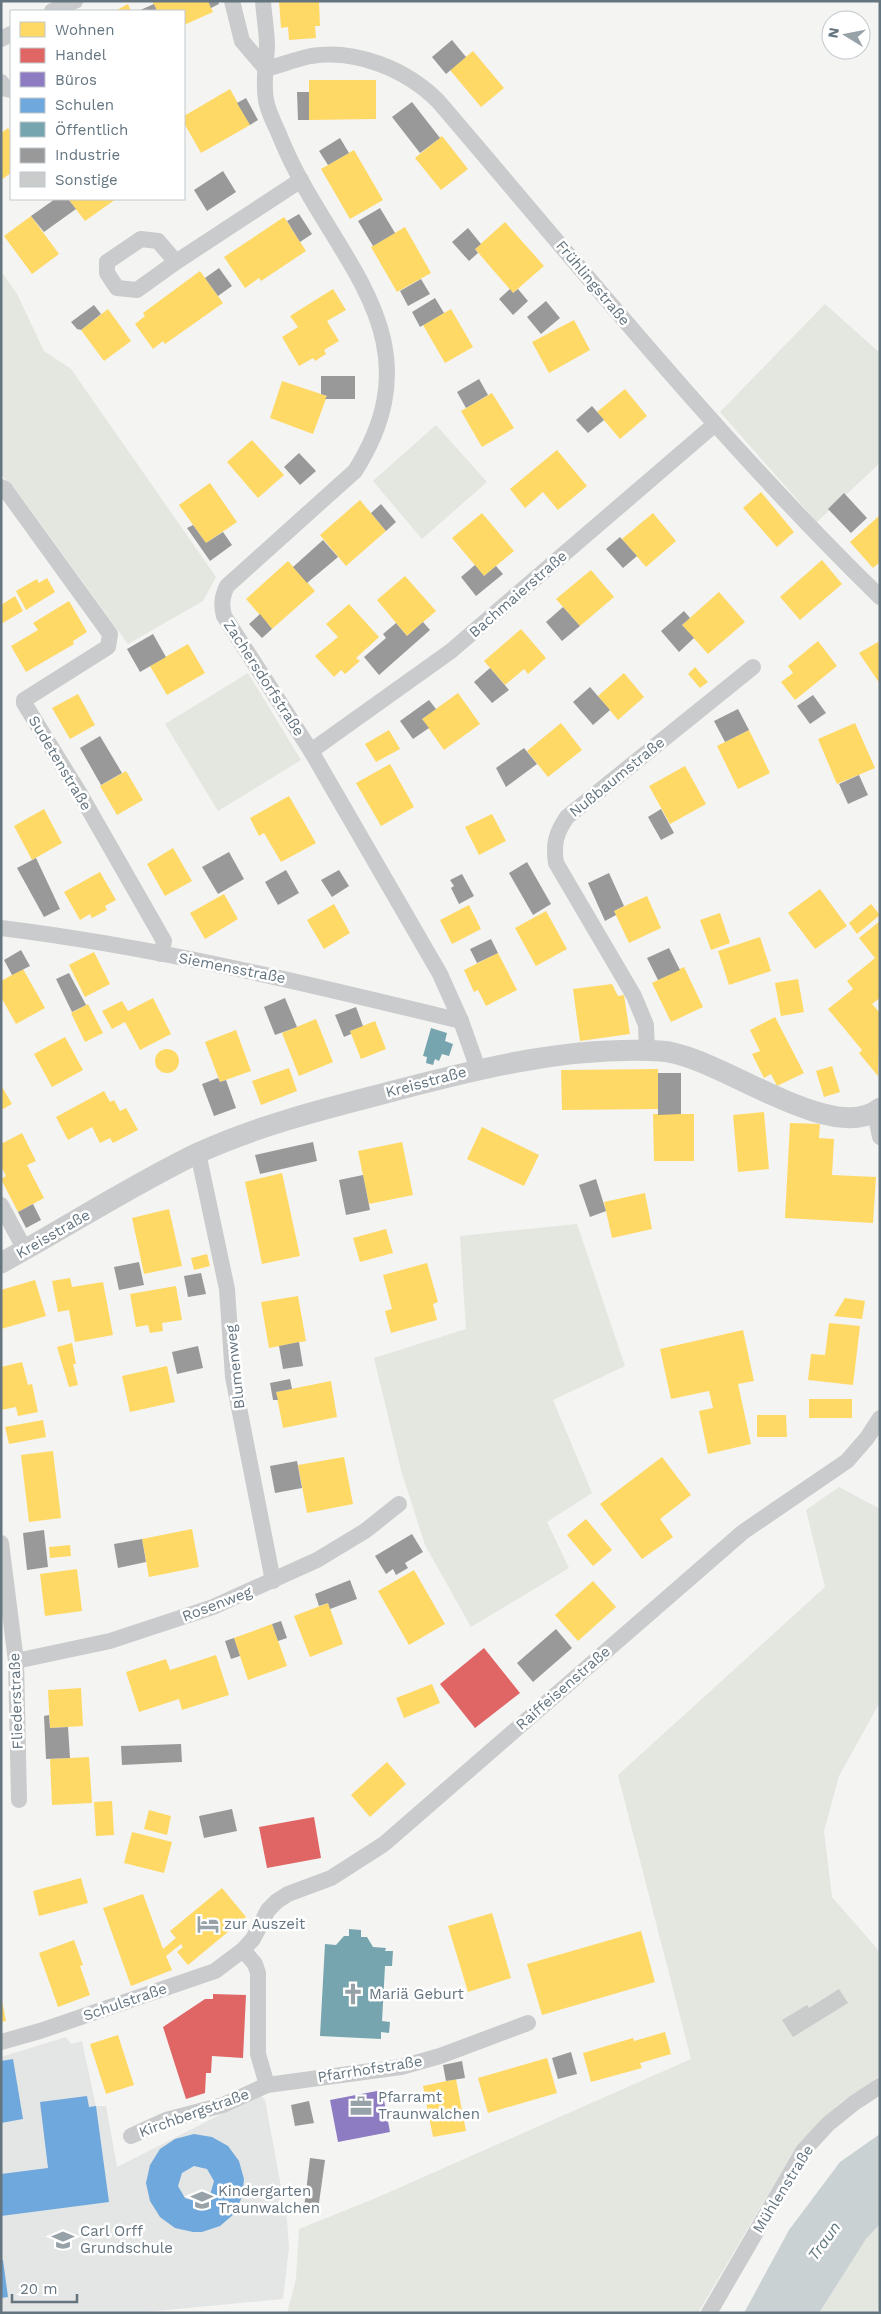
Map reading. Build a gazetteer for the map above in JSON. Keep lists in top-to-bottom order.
{
  "streets": {
    "street": [
      "Frühlingstraße",
      "Bachmaierstraße",
      "Zachersdorfstraße",
      "Sudetenstraße",
      "Nußbaumstraße",
      "Siemensstraße",
      "Kreisstraße",
      "Blumenweg",
      "Rosenweg",
      "Raiffeisenstraße",
      "Fliederstraße",
      "Schulstraße",
      "Pfarrhofstraße",
      "Kirchbergstraße",
      "Mühlenstraße"
    ]
  },
  "crossings": [
    ["Frühlingstraße", "Bachmaierstraße"],
    ["Frühlingstraße", "Zachersdorfstraße"],
    ["Bachmaierstraße", "Zachersdorfstraße"],
    ["Zachersdorfstraße", "Siemensstraße"],
    ["Zachersdorfstraße", "Kreisstraße"],
    ["Sudetenstraße", "Siemensstraße"],
    ["Nußbaumstraße", "Kreisstraße"],
    ["Kreisstraße", "Blumenweg"],
    ["Blumenweg", "Rosenweg"],
    ["Rosenweg", "Fliederstraße"],
    ["Raiffeisenstraße", "Schulstraße"],
    ["Raiffeisenstraße", "Kirchbergstraße"],
    ["Schulstraße", "Kirchbergstraße"],
    ["Pfarrhofstraße", "Kirchbergstraße"]
  ],
  "water": ["Traun"],
  "places": {
    "hotel": ["zur Auszeit"],
    "church": ["Mariä Geburt"],
    "office": ["Pfarramt Traunwalchen"],
    "school or university": ["Kindergarten Traunwalchen", "Carl Orff Grundschule"]
  },
  "legend": [
    "Wohnen",
    "Handel",
    "Büros",
    "Schulen",
    "Öffentlich",
    "Industrie",
    "Sonstige"
  ],
  "scale_bar": "20 m",
  "north": "left"
}
